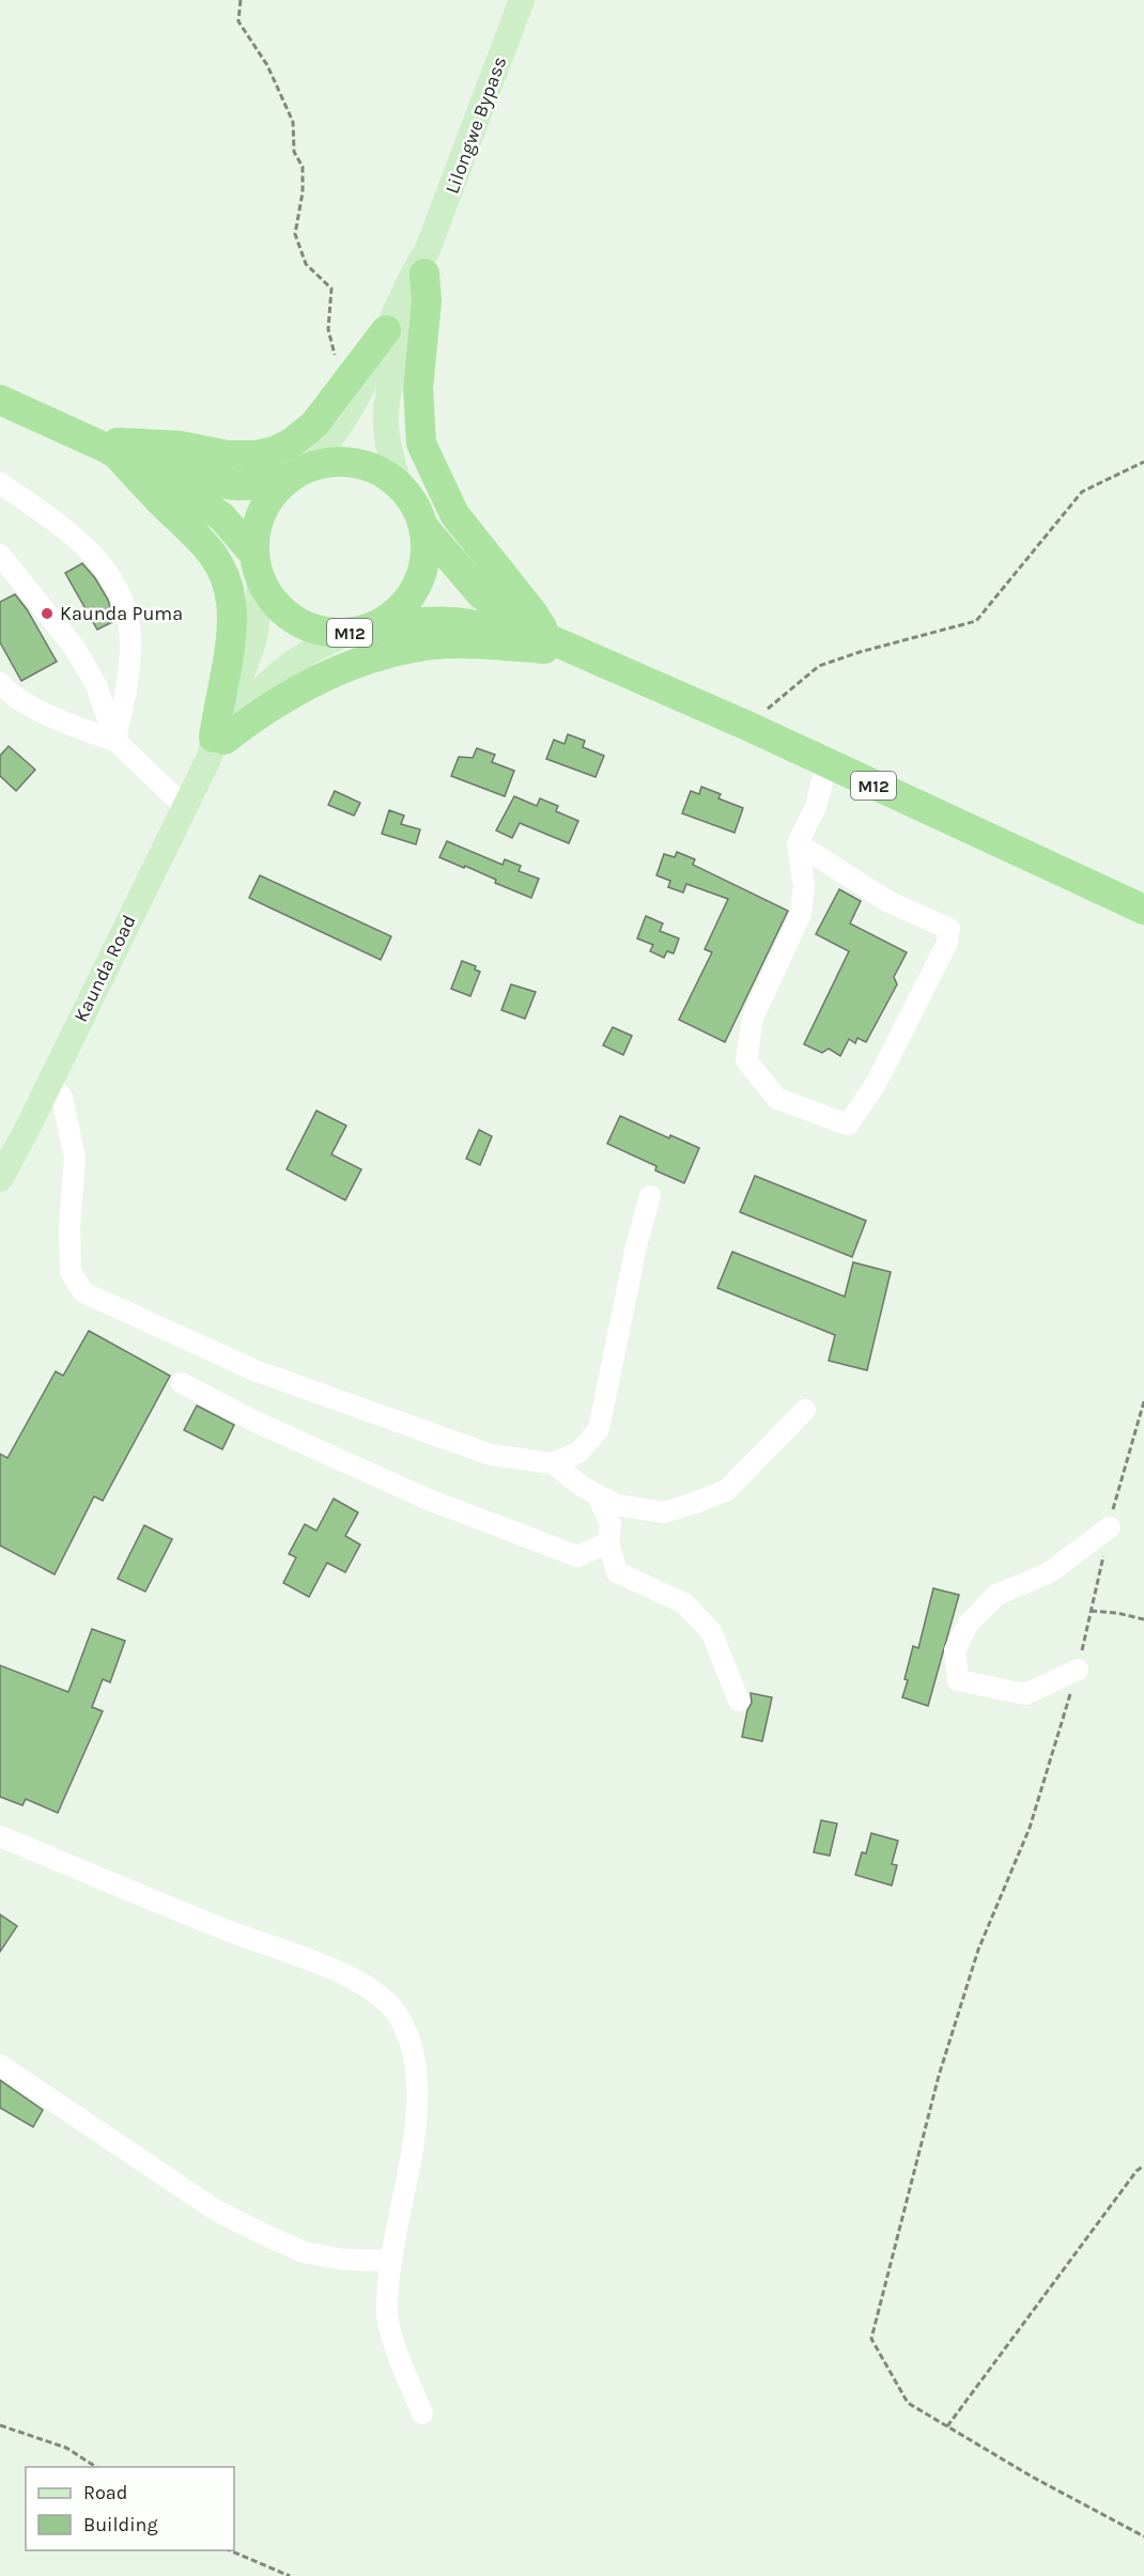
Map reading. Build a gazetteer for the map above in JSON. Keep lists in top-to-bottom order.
{
  "streets": {
    "highway": ["M12"],
    "main road": ["Lilongwe Bypass", "Kaunda Road"]
  },
  "crossings": [
    ["Lilongwe Bypass", "M12"],
    ["Lilongwe Bypass", "Kaunda Road"],
    ["M12", "Kaunda Road"]
  ],
  "places": ["Kaunda Puma"],
  "legend": ["Road", "Building"]
}
